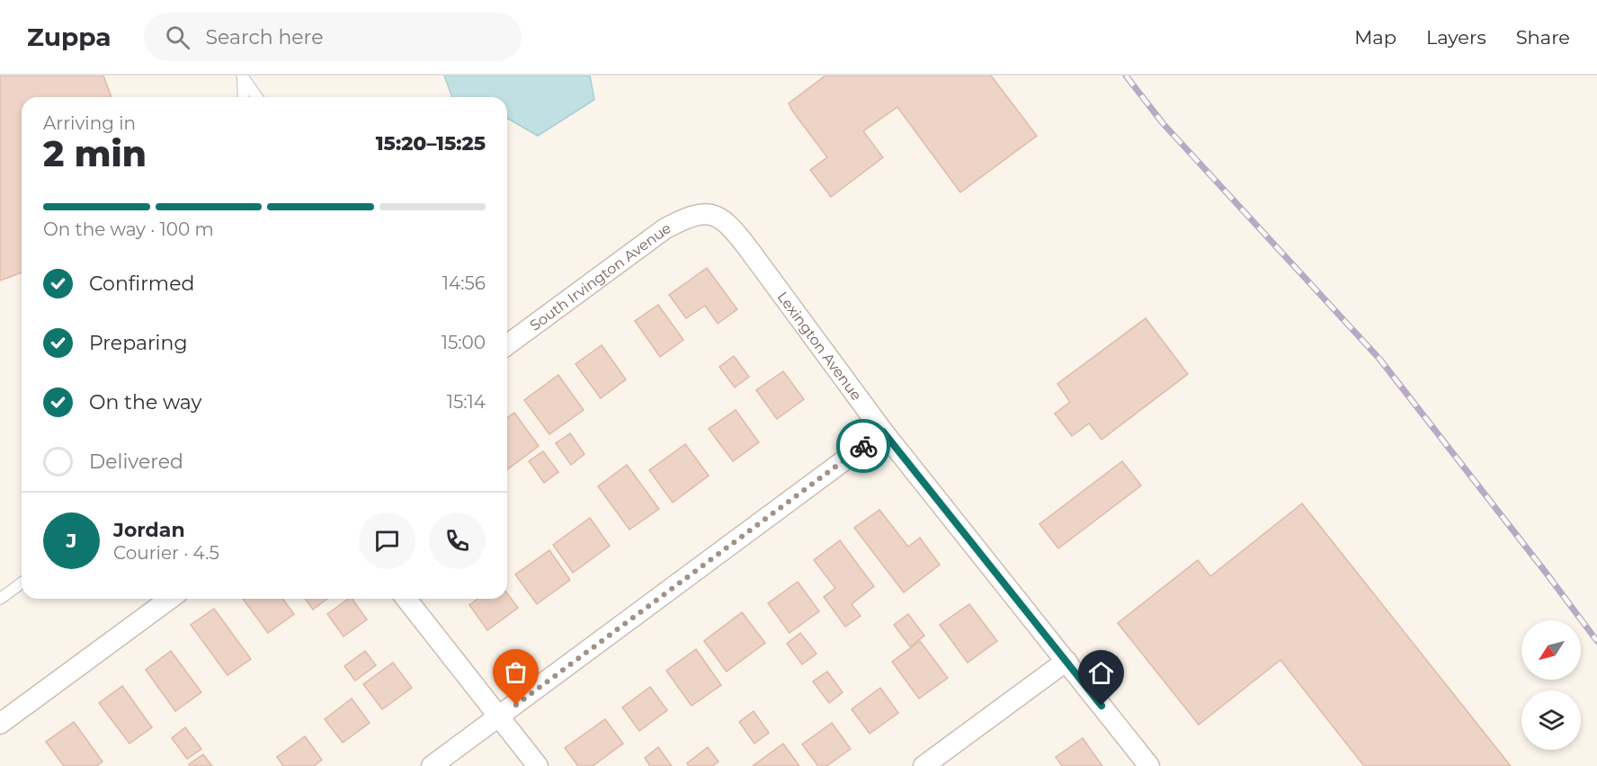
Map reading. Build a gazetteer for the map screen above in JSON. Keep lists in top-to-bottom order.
{
  "streets": {
    "street": ["South Irvington Avenue", "Lexington Avenue"]
  },
  "crossings": [
    ["South Irvington Avenue", "Lexington Avenue"]
  ],
  "north": "bottom left",
  "page": {
    "header": "Zuppa",
    "search": "Search here",
    "nav": ["Map", "Layers", "Share"],
    "heading": ["2 min", "Arriving in", "15:20–15:25"],
    "panel": ["Jordan", "Courier · 4.5"],
    "bar": "On the way · 100 m",
    "list": [
      ["Confirmed", "14:56"],
      ["Preparing", "15:00"],
      ["On the way", "15:14"],
      "Delivered"
    ],
    "round": "J"
  }
}
